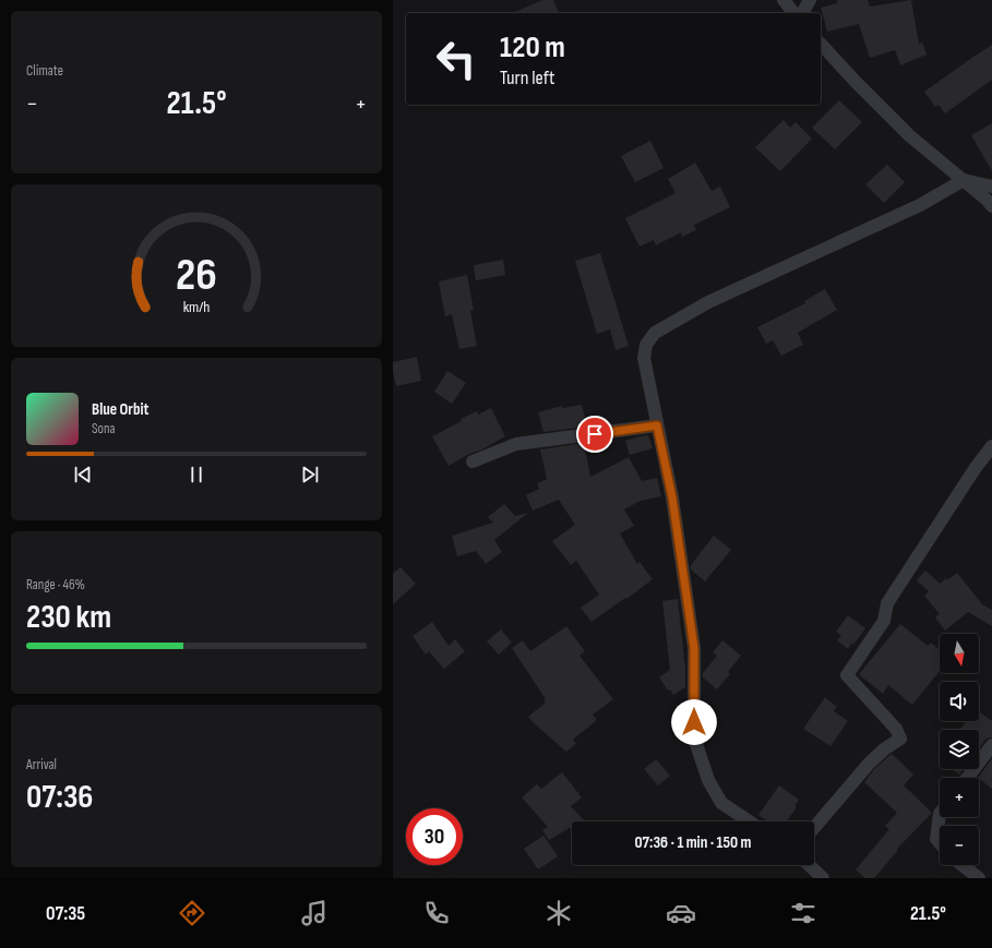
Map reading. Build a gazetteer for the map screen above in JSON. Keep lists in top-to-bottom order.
{
  "north": "bottom",
  "page": {
    "tile": [
      "Climate",
      ["Range · 46%", "230 km"],
      ["Arrival", "07:36"]
    ],
    "turn": ["120 m", "Turn left"],
    "heat": ["−", "21.5°", "+"],
    "song": ["Blue Orbit", "Sona"],
    "map_buttons": ["+", "−"],
    "limit": "30",
    "trip": "07:36 · 1 min · 150 m",
    "tabs": ["07:35", "21.5°"],
    "gauge": ["26", "km/h"]
  }
}
